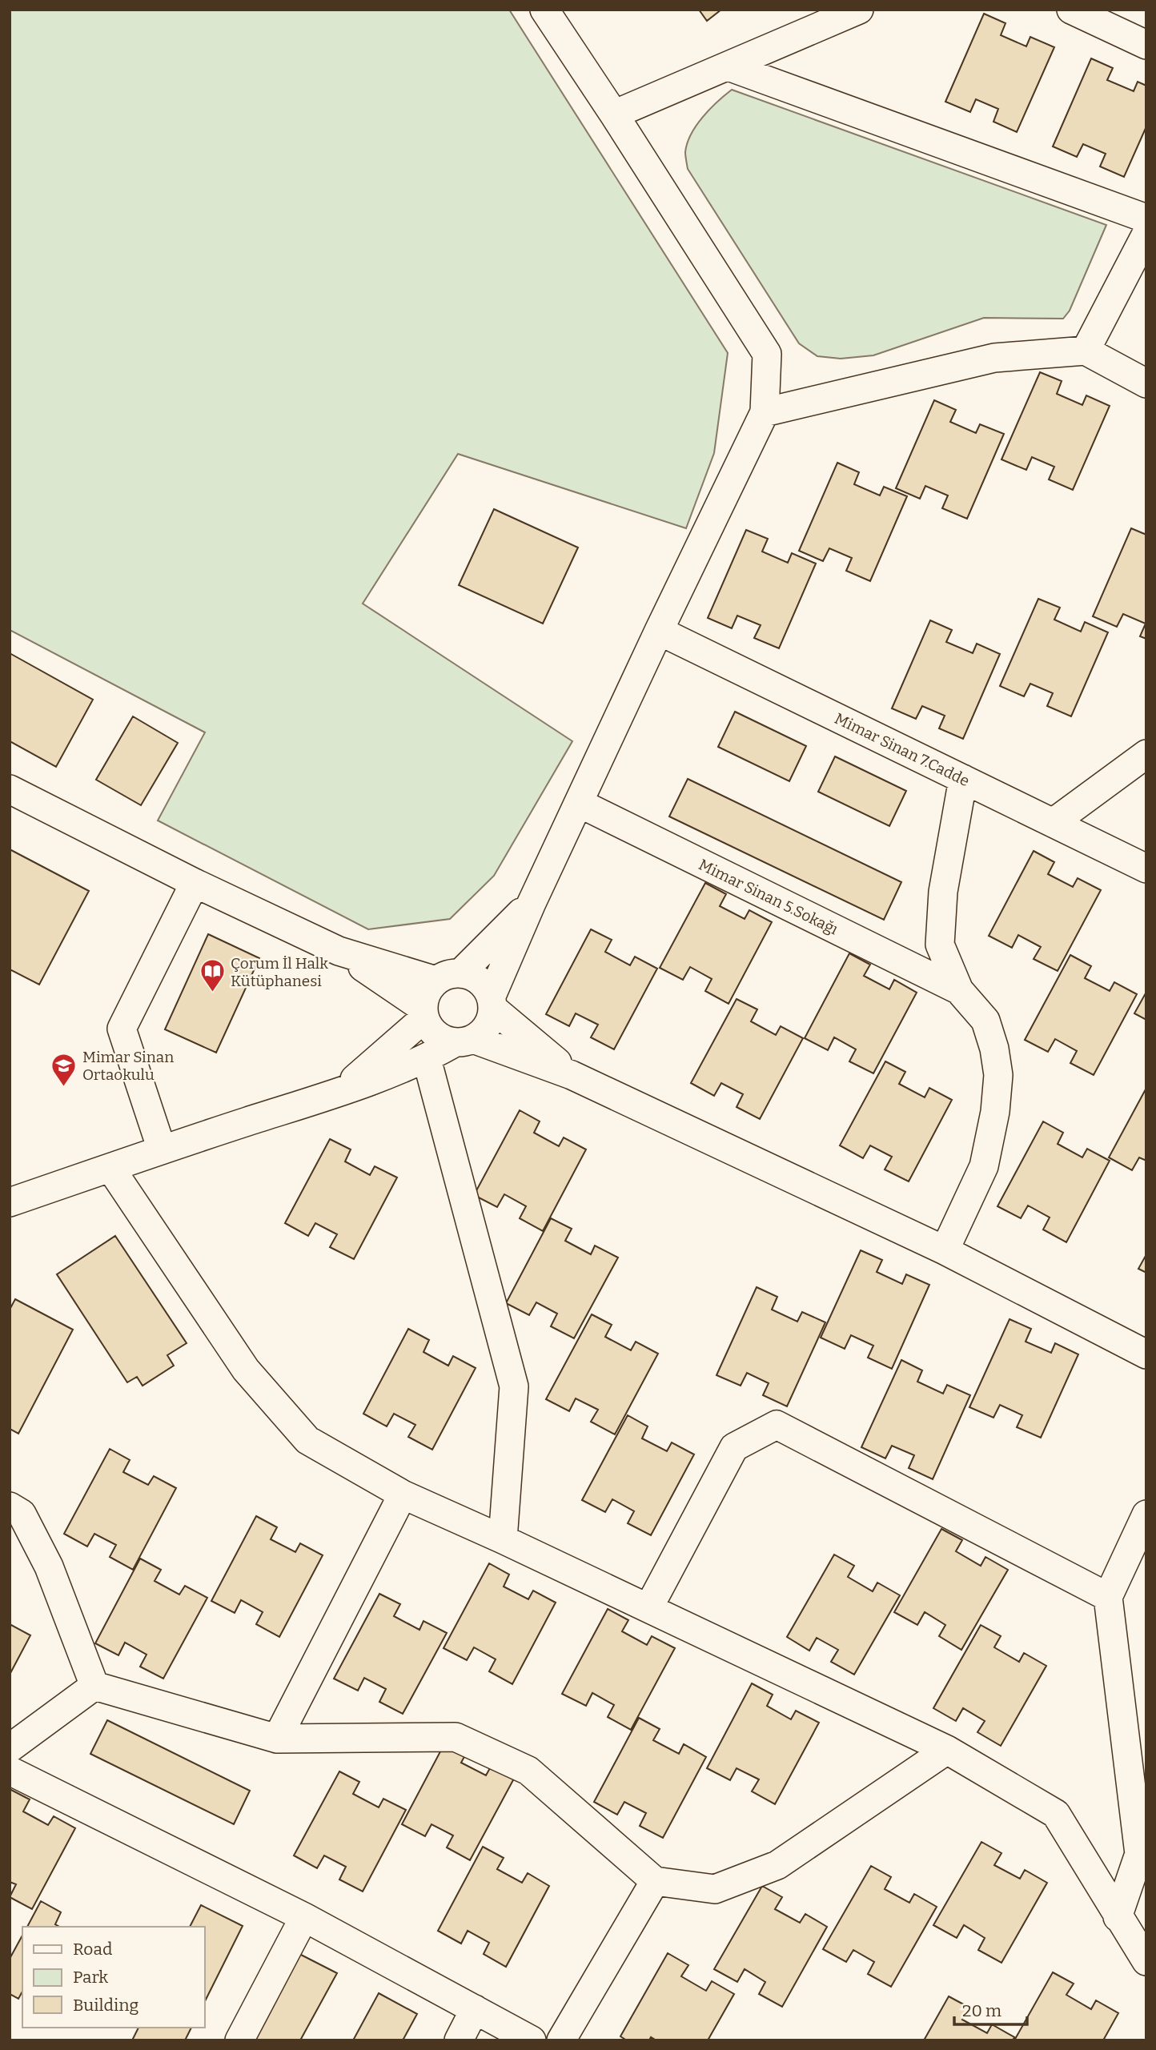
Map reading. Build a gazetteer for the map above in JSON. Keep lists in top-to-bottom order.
{
  "streets": {
    "street": ["Mimar Sinan 7.Cadde", "Mimar Sinan 5.Sokağı"]
  },
  "places": {
    "library": ["Çorum İl Halk Kütüphanesi"],
    "school or university": ["Mimar Sinan Ortaokulu"]
  },
  "legend": ["Road", "Park", "Building"],
  "scale_bar": "20 m"
}
